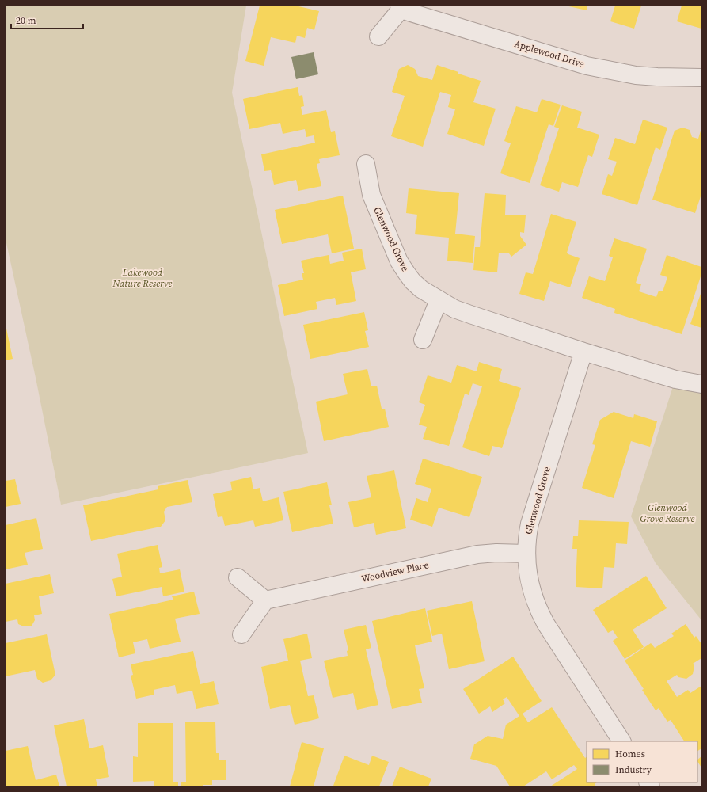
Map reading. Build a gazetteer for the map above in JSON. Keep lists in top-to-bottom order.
{
  "streets": {
    "street": ["Applewood Drive", "Glenwood Grove", "Woodview Place"]
  },
  "crossings": [
    ["Glenwood Grove", "Woodview Place"]
  ],
  "parks": ["Lakewood Nature Reserve", "Glenwood Grove Reserve"],
  "legend": ["Homes", "Industry"],
  "scale_bar": "20 m"
}
